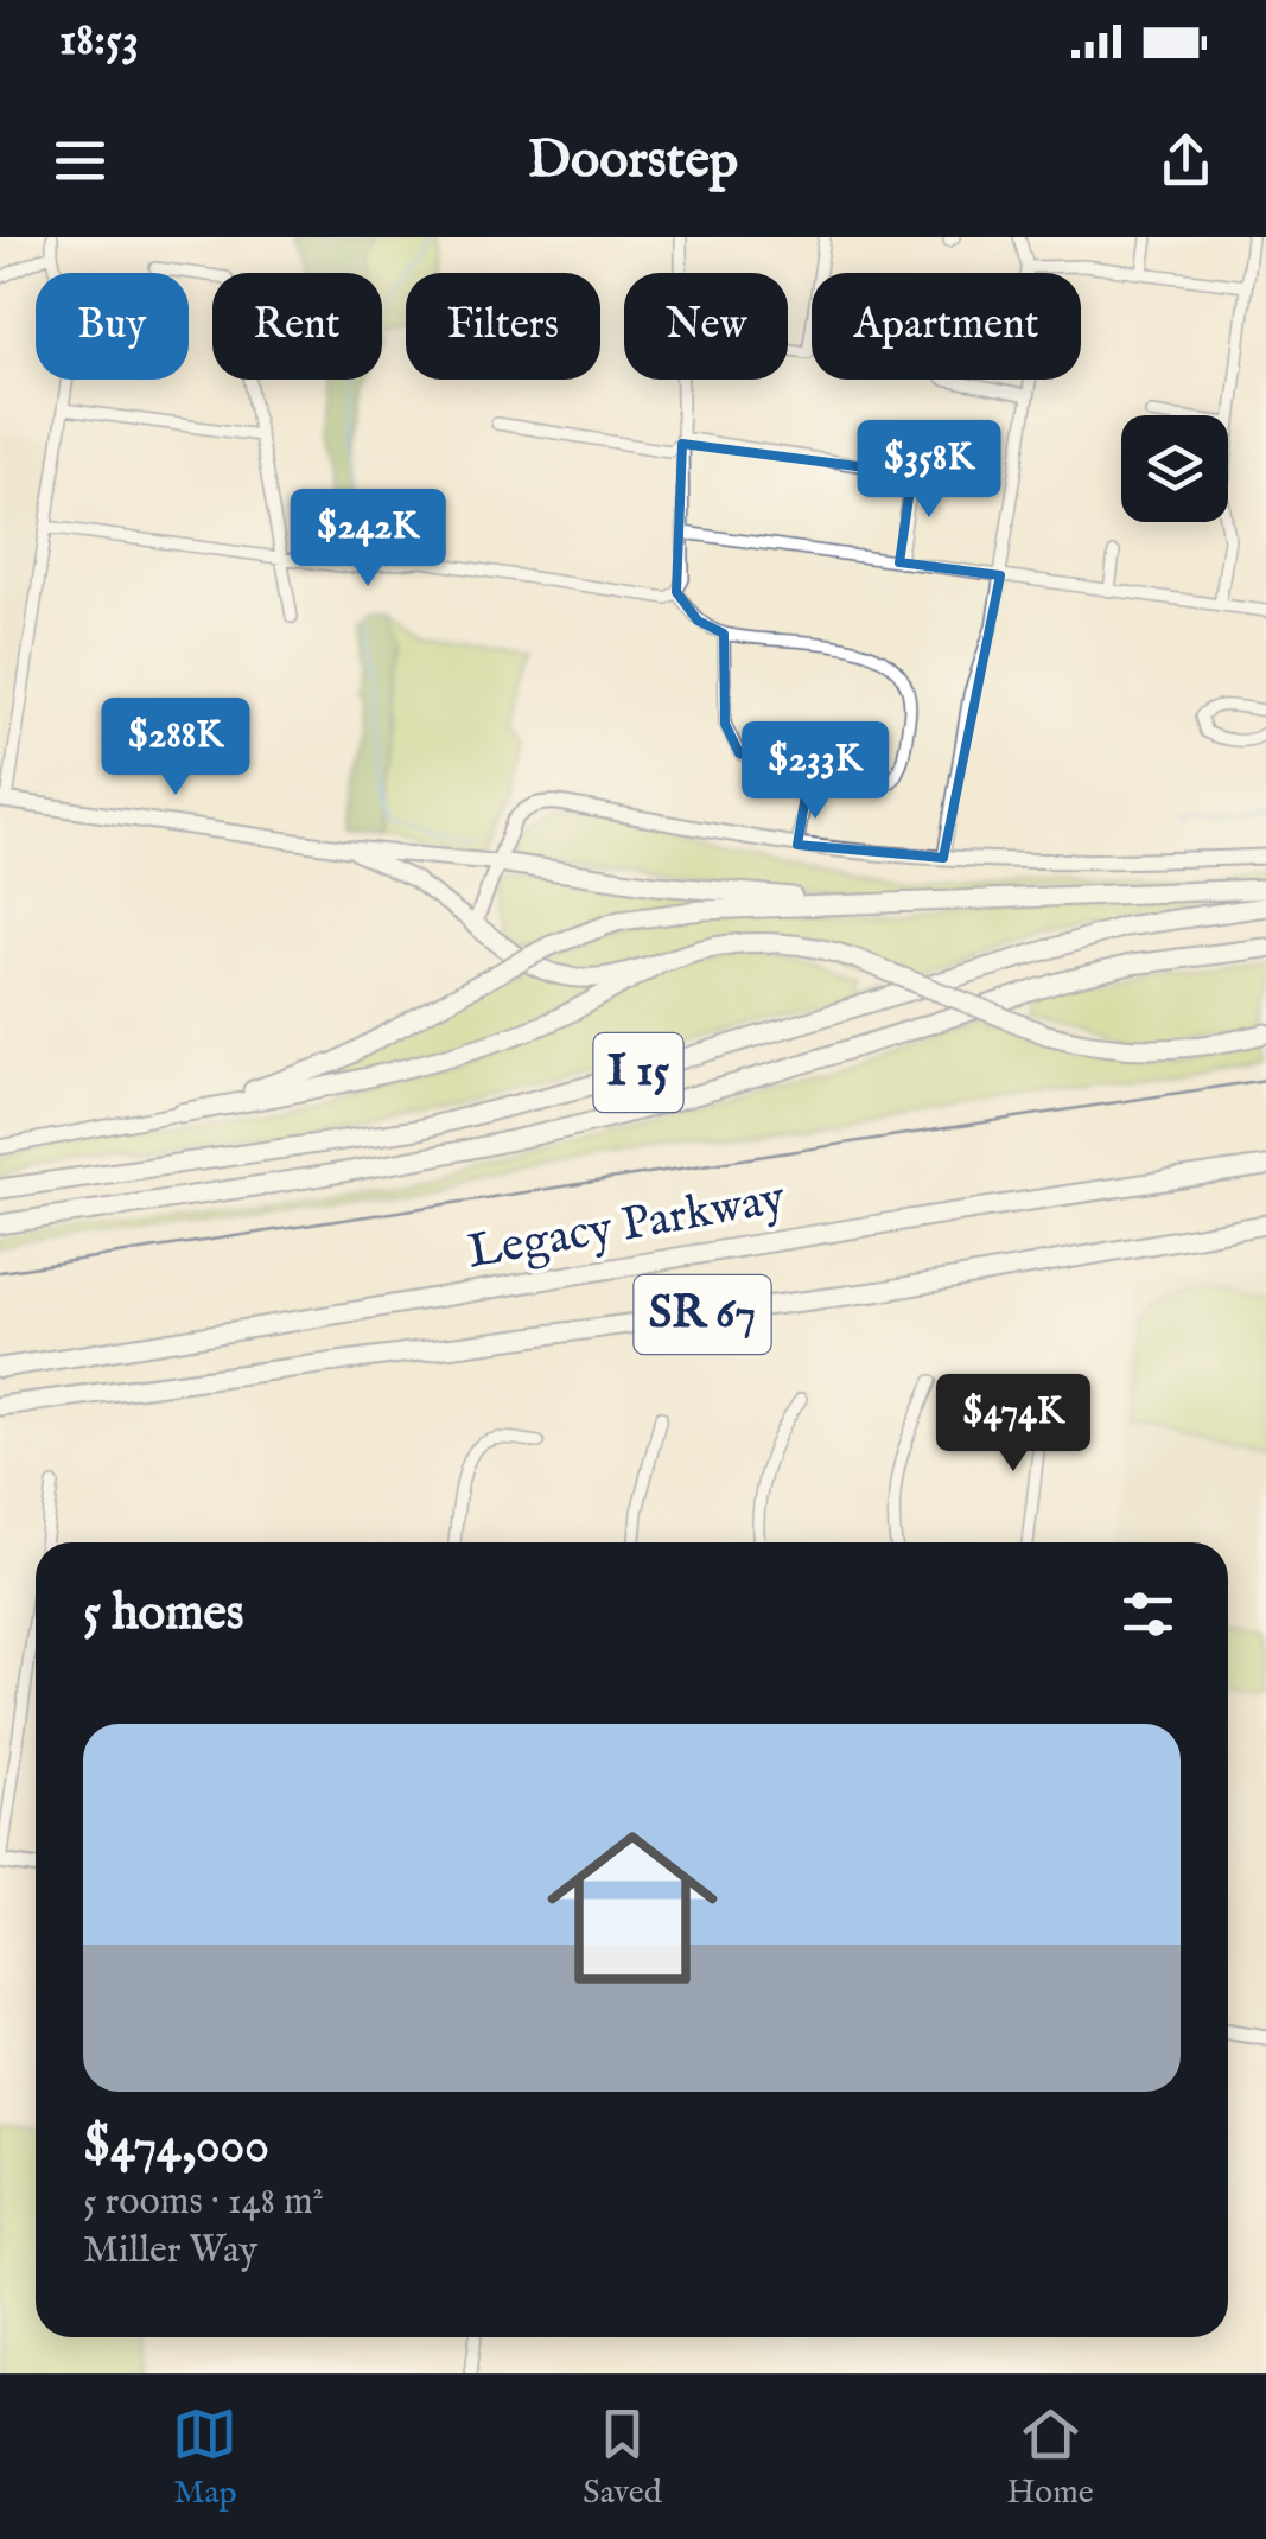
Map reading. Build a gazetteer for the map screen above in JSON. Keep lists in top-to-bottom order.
{
  "streets": {
    "highway": ["I 15", "Legacy Parkway", "SR 67"]
  },
  "page": {
    "status": "18:53",
    "header": "Doorstep",
    "chip": [
      "Buy",
      "Rent",
      "Filters",
      "New",
      "Apartment"
    ],
    "price": [
      "$358K",
      "$242K",
      "$288K",
      "$233K",
      "$474K"
    ],
    "heading": "5 homes",
    "list": [
      {
        "name": "$474,000",
        "note": "5 rooms · 148 m² · Miller Way"
      }
    ],
    "tabs": ["Map", "Saved", "Home"]
  }
}
